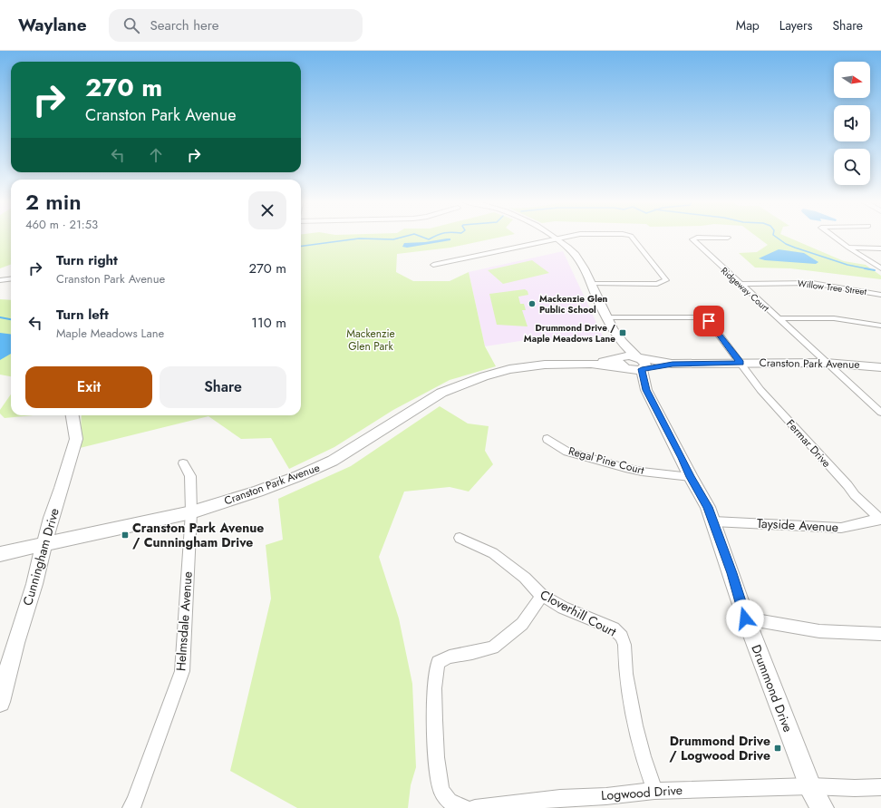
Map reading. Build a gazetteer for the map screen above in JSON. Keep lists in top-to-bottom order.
{
  "streets": {
    "street": [
      "Willow Tree Street",
      "Ridgeway Court",
      "Cranston Park Avenue",
      "Fermar Drive",
      "Regal Pine Court",
      "Tayside Avenue",
      "Cunningham Drive",
      "Cloverhill Court",
      "Helmsdale Avenue",
      "Drummond Drive",
      "Logwood Drive"
    ]
  },
  "crossings": [
    ["Willow Tree Street", "Ridgeway Court"],
    ["Ridgeway Court", "Cranston Park Avenue"],
    ["Cranston Park Avenue", "Fermar Drive"],
    ["Cranston Park Avenue", "Cunningham Drive"],
    ["Cranston Park Avenue", "Helmsdale Avenue"],
    ["Cranston Park Avenue", "Drummond Drive"],
    ["Fermar Drive", "Tayside Avenue"],
    ["Regal Pine Court", "Drummond Drive"],
    ["Tayside Avenue", "Drummond Drive"],
    ["Cloverhill Court", "Logwood Drive"],
    ["Drummond Drive", "Logwood Drive"]
  ],
  "parks": ["Mackenzie Glen Park"],
  "places": {
    "other": ["Mackenzie Glen Public School"],
    "transit": ["Drummond Drive / Maple Meadows Lane", "Cranston Park Avenue / Cunningham Drive", "Drummond Drive / Logwood Drive"]
  },
  "north": "right",
  "page": {
    "header": "Waylane",
    "search": "Search here",
    "nav": ["Map", "Layers", "Share"],
    "turn": ["270 m", "Cranston Park Avenue"],
    "heading": ["2 min", "460 m · 21:53"],
    "list": [
      {
        "name": "Turn right",
        "note": "Cranston Park Avenue",
        "value": "270 m"
      },
      {
        "name": "Turn left",
        "note": "Maple Meadows Lane",
        "value": "110 m"
      }
    ],
    "buttons": ["Exit", "Share"]
  }
}
